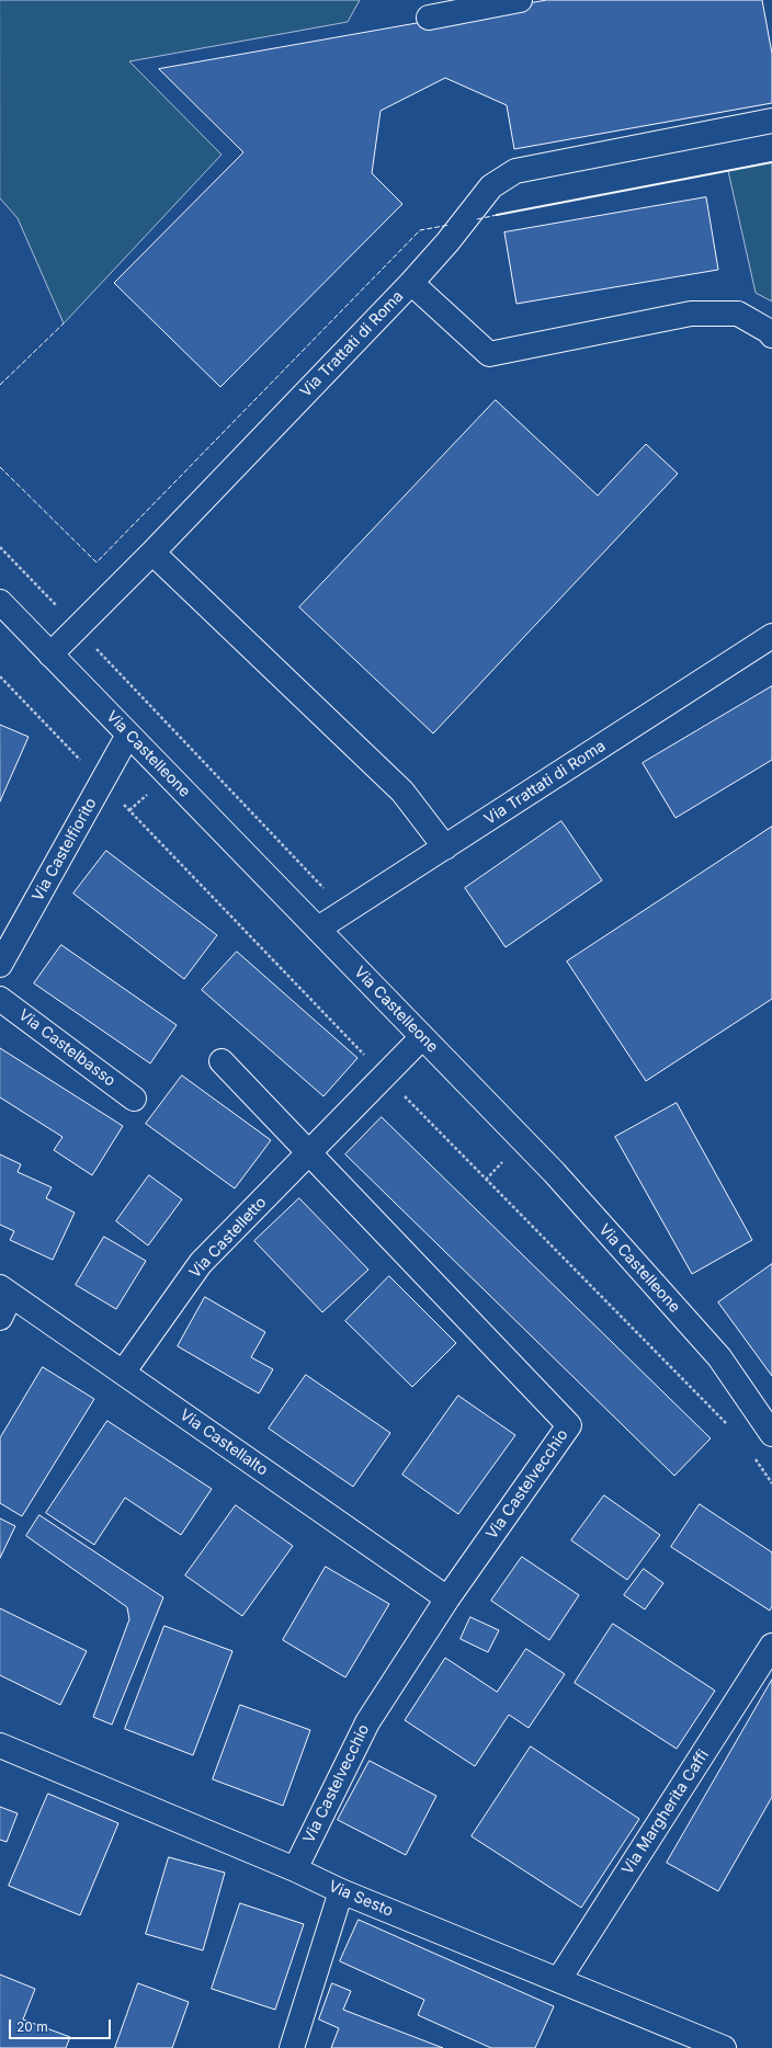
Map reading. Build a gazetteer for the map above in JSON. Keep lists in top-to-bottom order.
{
  "streets": {
    "street": [
      "Via Trattati di Roma",
      "Via Castelleone",
      "Via Castelfiorito",
      "Via Castelbasso",
      "Via Castelletto",
      "Via Castellalto",
      "Via Castelvecchio",
      "Via Margherita Caffi",
      "Via Sesto"
    ]
  },
  "crossings": [
    ["Via Trattati di Roma", "Via Castelleone"],
    ["Via Castelleone", "Via Castelfiorito"],
    ["Via Castelleone", "Via Castelletto"],
    ["Via Castelletto", "Via Castellalto"],
    ["Via Castelletto", "Via Castelvecchio"],
    ["Via Castellalto", "Via Castelvecchio"],
    ["Via Castelvecchio", "Via Sesto"],
    ["Via Margherita Caffi", "Via Sesto"]
  ],
  "scale_bar": "20 m"
}
